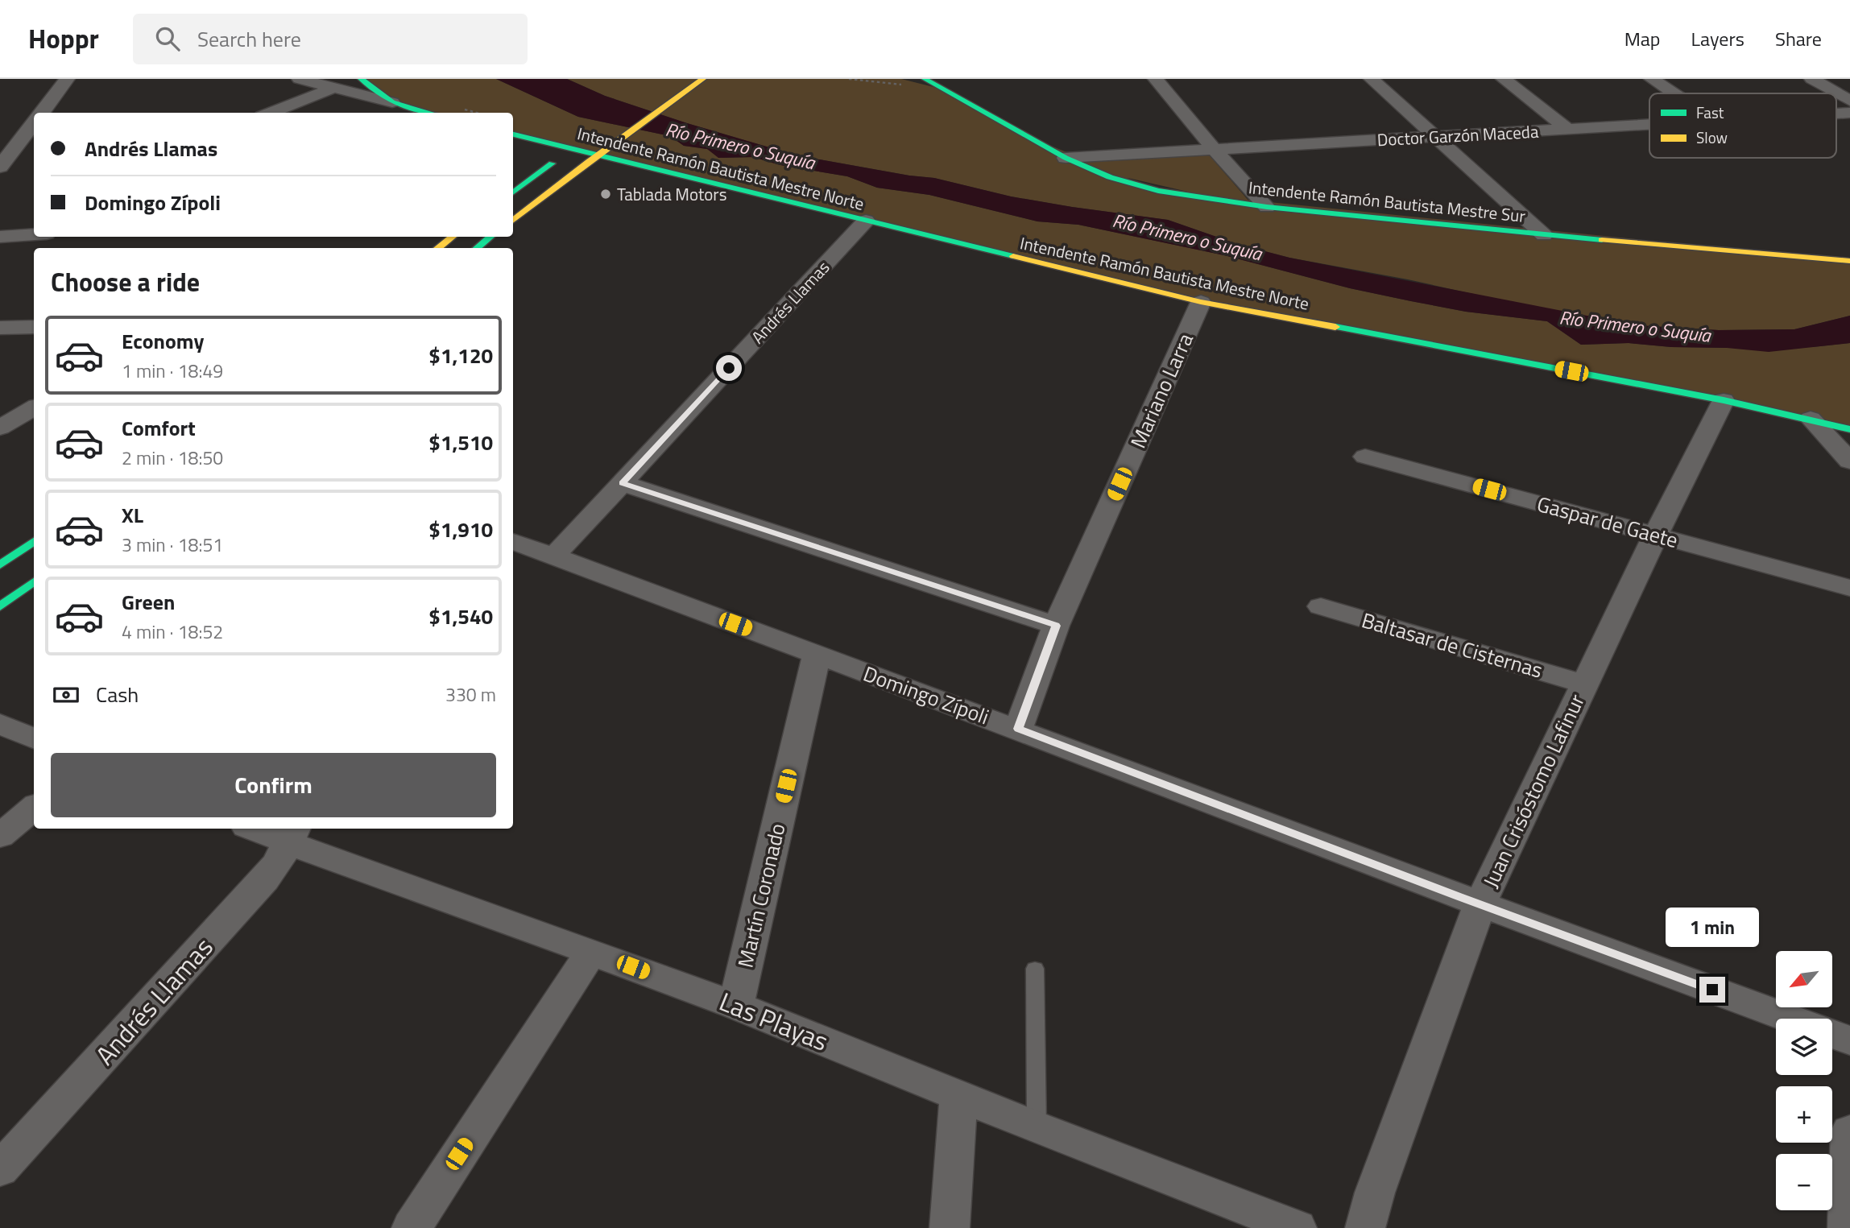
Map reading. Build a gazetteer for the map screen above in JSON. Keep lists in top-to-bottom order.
{
  "streets": {
    "main road": ["Intendente Ramón Bautista Mestre Norte", "Intendente Ramón Bautista Mestre Sur"],
    "street": [
      "Doctor Garzón Maceda",
      "Andrés Llamas",
      "Mariano Larra",
      "Gaspar de Gaete",
      "Baltasar de Cisternas",
      "Domingo Zípoli",
      "Juan Crisóstomo Lafinur",
      "Martín Coronado",
      "Las Playas"
    ]
  },
  "crossings": [
    ["Doctor Garzón Maceda", "Intendente Ramón Bautista Mestre Sur"],
    ["Intendente Ramón Bautista Mestre Norte", "Andrés Llamas"],
    ["Intendente Ramón Bautista Mestre Norte", "Mariano Larra"],
    ["Intendente Ramón Bautista Mestre Norte", "Juan Crisóstomo Lafinur"],
    ["Andrés Llamas", "Domingo Zípoli"],
    ["Andrés Llamas", "Las Playas"],
    ["Mariano Larra", "Domingo Zípoli"],
    ["Gaspar de Gaete", "Juan Crisóstomo Lafinur"],
    ["Baltasar de Cisternas", "Juan Crisóstomo Lafinur"],
    ["Domingo Zípoli", "Juan Crisóstomo Lafinur"],
    ["Domingo Zípoli", "Martín Coronado"],
    ["Martín Coronado", "Las Playas"]
  ],
  "water": ["Río Primero o Suquía"],
  "places": ["Tablada Motors"],
  "legend": ["Fast", "Slow"],
  "north": "bottom left",
  "page": {
    "header": "Hoppr",
    "search": "Search here",
    "nav": ["Map", "Layers", "Share"],
    "banner": ["Andrés Llamas", "Domingo Zípoli"],
    "heading": "Choose a ride",
    "list": [
      {
        "name": "Economy",
        "note": "1 min · 18:49",
        "value": "$1,120"
      },
      {
        "name": "Comfort",
        "note": "2 min · 18:50",
        "value": "$1,510"
      },
      {
        "name": "XL",
        "note": "3 min · 18:51",
        "value": "$1,910"
      },
      {
        "name": "Green",
        "note": "4 min · 18:52",
        "value": "$1,540"
      }
    ],
    "pay": ["Cash", "330 m"],
    "buttons": "Confirm",
    "bubble": "1 min",
    "map_buttons": ["+", "−"]
  }
}
